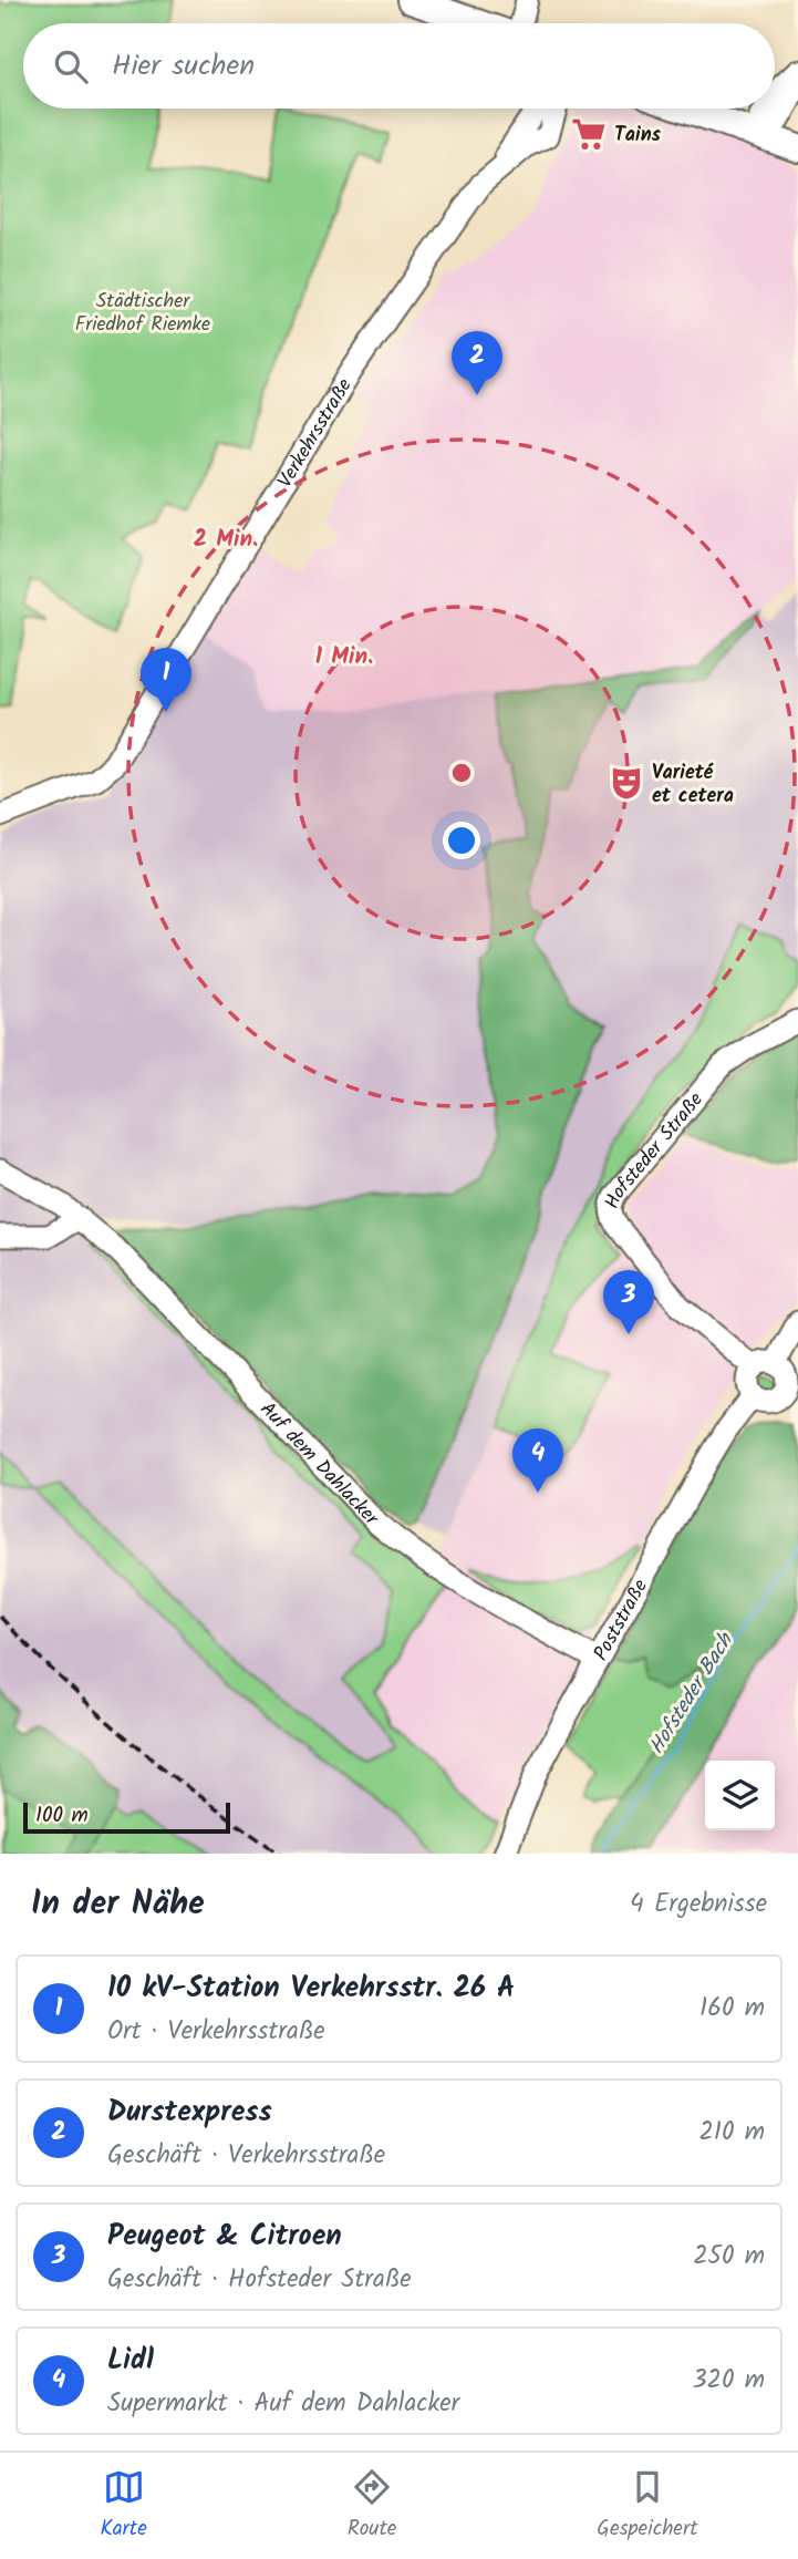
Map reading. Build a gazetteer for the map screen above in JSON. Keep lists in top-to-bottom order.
{
  "streets": {
    "street": [
      "Verkehrsstraße",
      "Hofsteder Straße",
      "Auf dem Dahlacker",
      "Poststraße"
    ]
  },
  "crossings": [
    ["Auf dem Dahlacker", "Poststraße"]
  ],
  "water": ["Hofsteder Bach"],
  "parks": ["Städtischer Friedhof Riemke"],
  "places": {
    "supermarket": ["Tains"],
    "theatre": ["Varieté et cetera"]
  },
  "scale_bar": "100 m",
  "page": {
    "search": "Hier suchen",
    "pins": [
      "2",
      "1",
      "3",
      "4"
    ],
    "scale": "100 m",
    "heading": ["In der Nähe", "4 Ergebnisse"],
    "list": [
      {
        "mark": "1",
        "name": "10 kV-Station Verkehrsstr. 26 A",
        "note": "Ort · Verkehrsstraße",
        "value": "160 m"
      },
      {
        "mark": "2",
        "name": "Durstexpress",
        "note": "Geschäft · Verkehrsstraße",
        "value": "210 m"
      },
      {
        "mark": "3",
        "name": "Peugeot & Citroen",
        "note": "Geschäft · Hofsteder Straße",
        "value": "250 m"
      },
      {
        "mark": "4",
        "name": "Lidl",
        "note": "Supermarkt · Auf dem Dahlacker",
        "value": "320 m"
      }
    ],
    "nav": ["Karte", "Route", "Gespeichert"]
  },
  "rings": ["2 Min.", "1 Min."]
}
